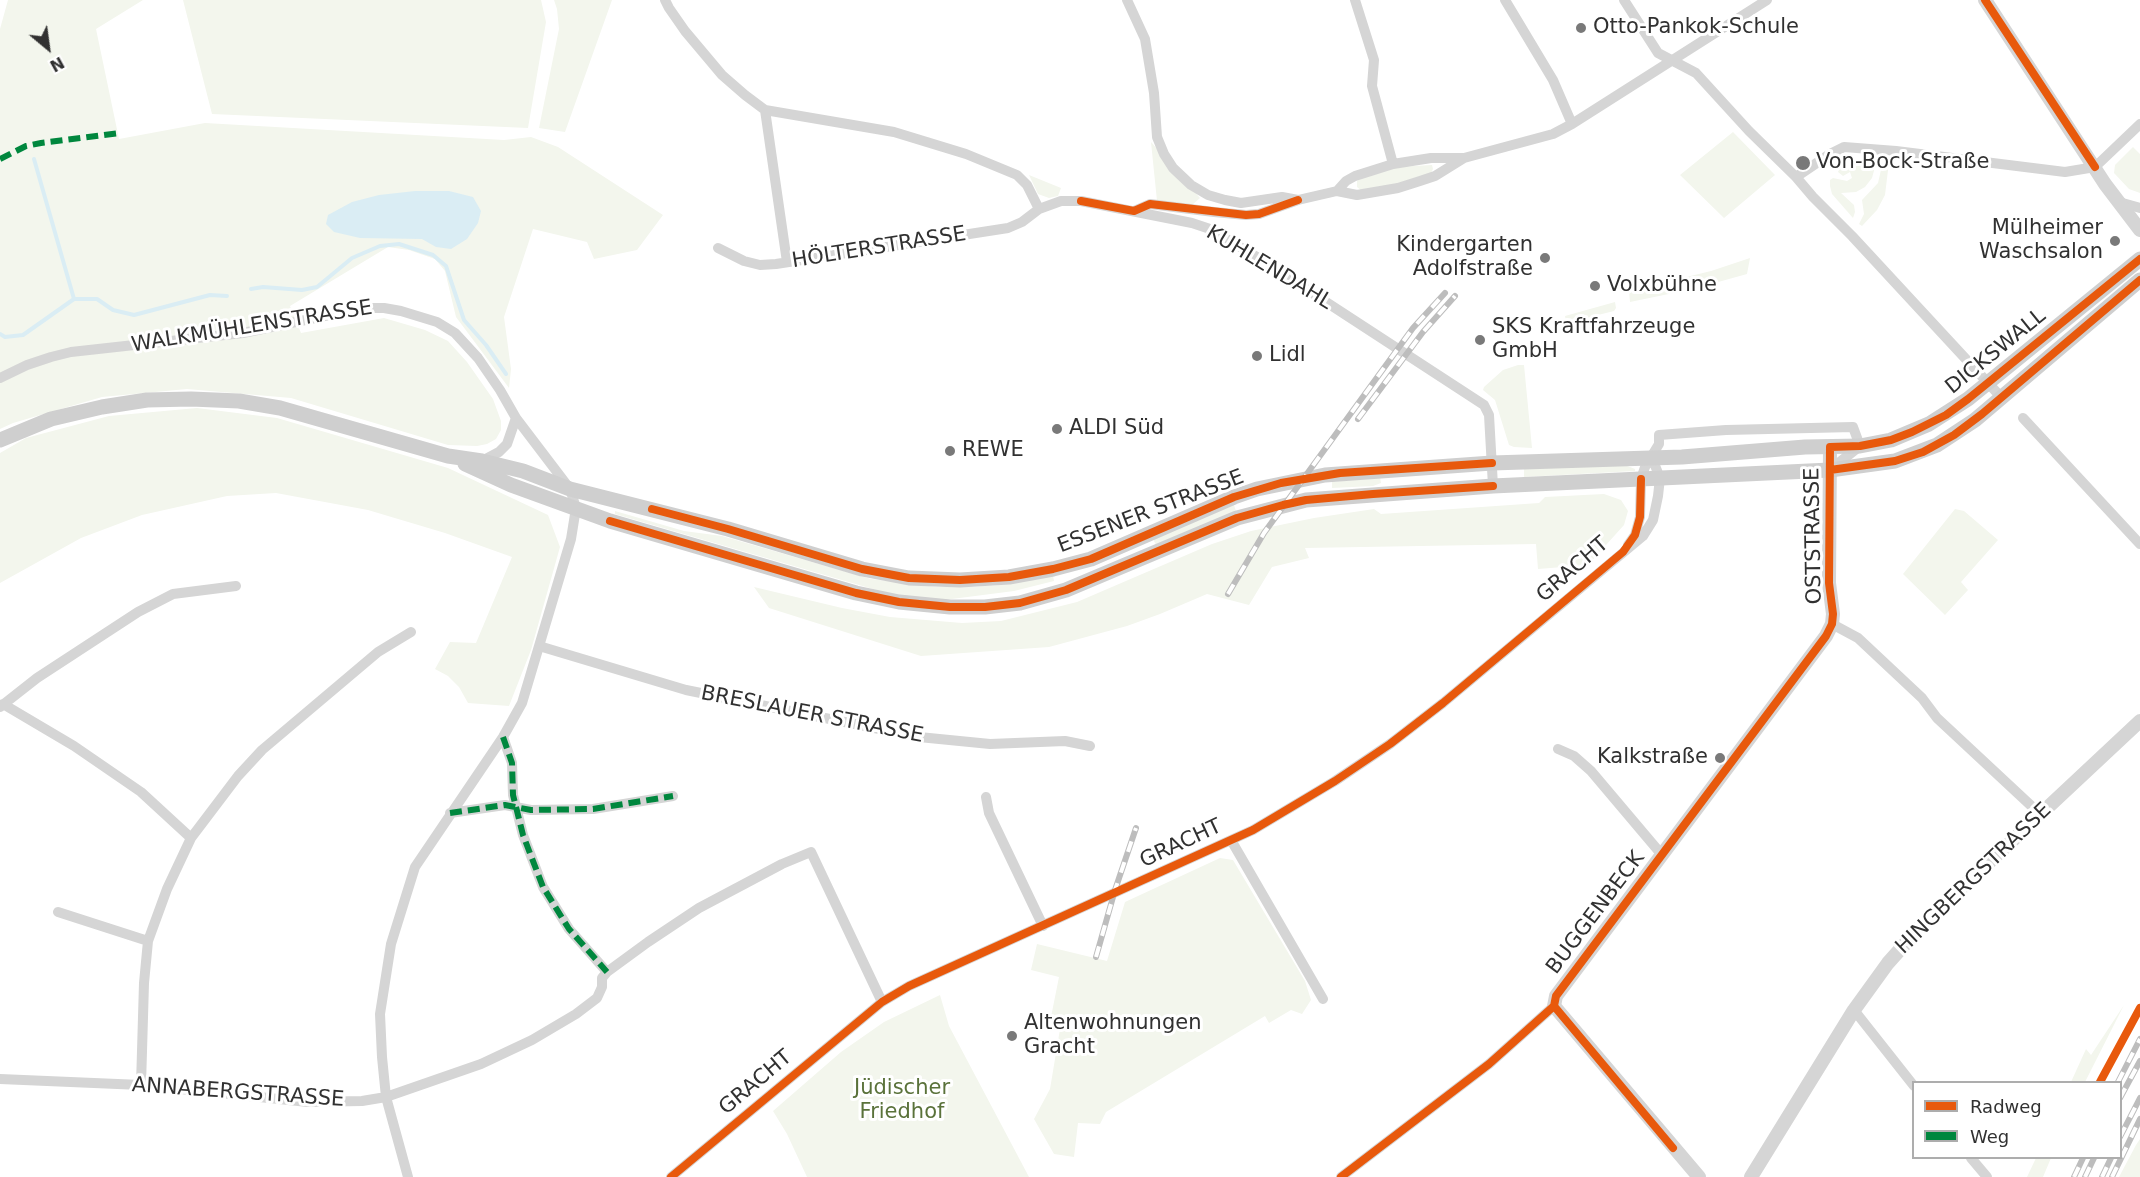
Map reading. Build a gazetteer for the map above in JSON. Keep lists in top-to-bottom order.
{
  "streets": {
    "main road": ["DICKSWALL", "ESSENER STRASSE"],
    "street": [
      "HÖLTERSTRASSE",
      "KUHLENDAHL",
      "WALKMÜHLENSTRASSE",
      "OSTSTRASSE",
      "GRACHT",
      "BRESLAUER STRASSE",
      "HINGBERGSTRASSE",
      "BUGGENBECK",
      "ANNABERGSTRASSE"
    ]
  },
  "crossings": [
    ["HÖLTERSTRASSE", "KUHLENDAHL"],
    ["KUHLENDAHL", "ESSENER STRASSE"],
    ["WALKMÜHLENSTRASSE", "ESSENER STRASSE"],
    ["DICKSWALL", "ESSENER STRASSE"],
    ["DICKSWALL", "OSTSTRASSE"],
    ["ESSENER STRASSE", "OSTSTRASSE"],
    ["ESSENER STRASSE", "GRACHT"],
    ["OSTSTRASSE", "HINGBERGSTRASSE"],
    ["OSTSTRASSE", "BUGGENBECK"]
  ],
  "parks": ["Jüdischer Friedhof"],
  "places": [
    "Otto-Pankok-Schule",
    "Von-Bock-Straße",
    "Mülheimer Waschsalon",
    "Kindergarten Adolfstraße",
    "Volxbühne",
    "SKS Kraftfahrzeuge GmbH",
    "Lidl",
    "ALDI Süd",
    "REWE",
    "Kalkstraße",
    "Altenwohnungen Gracht"
  ],
  "legend": ["Radweg", "Weg"],
  "north": "bottom right"
}
